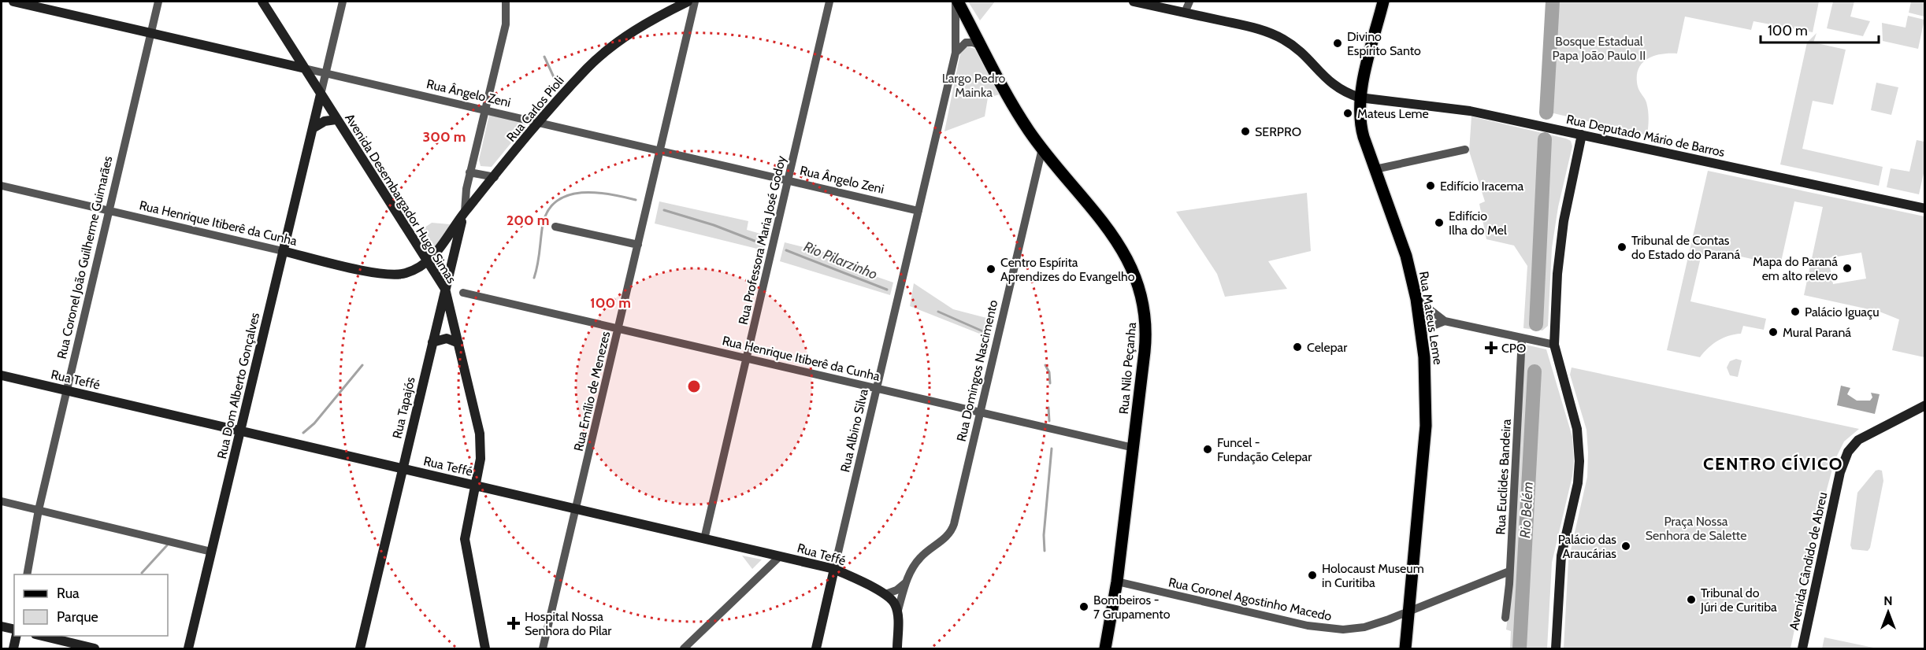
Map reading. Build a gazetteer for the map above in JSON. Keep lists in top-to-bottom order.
{
  "streets": {
    "main road": [
      "Rua Ângelo Zeni",
      "Rua Carlos Pioli",
      "Rua Deputado Mário de Barros",
      "Avenida Desembargador Hugo Simas",
      "Rua Henrique Itiberê da Cunha",
      "Rua Mateus Leme",
      "Rua Nilo Peçanha",
      "Rua Domingos Nascimento",
      "Rua Teffé",
      "Rua Dom Alberto Gonçalves",
      "Rua Tapajós",
      "Rua Albino Silva",
      "Avenida Cândido de Abreu"
    ],
    "street": [
      "Rua Professora Maria José Godoy",
      "Rua Coronel João Guilherme Guimarães",
      "Rua Emílio de Menezes",
      "Rua Euclides Bandeira",
      "Rua Coronel Agostinho Macedo"
    ]
  },
  "crossings": [
    ["Rua Ângelo Zeni", "Rua Carlos Pioli"],
    ["Rua Ângelo Zeni", "Avenida Desembargador Hugo Simas"],
    ["Rua Ângelo Zeni", "Rua Professora Maria José Godoy"],
    ["Rua Ângelo Zeni", "Rua Coronel João Guilherme Guimarães"],
    ["Rua Ângelo Zeni", "Rua Dom Alberto Gonçalves"],
    ["Rua Ângelo Zeni", "Rua Emílio de Menezes"],
    ["Rua Ângelo Zeni", "Rua Tapajós"],
    ["Rua Ângelo Zeni", "Rua Albino Silva"],
    ["Rua Carlos Pioli", "Avenida Desembargador Hugo Simas"],
    ["Rua Carlos Pioli", "Rua Henrique Itiberê da Cunha"],
    ["Rua Carlos Pioli", "Rua Tapajós"],
    ["Rua Deputado Mário de Barros", "Rua Mateus Leme"],
    ["Avenida Desembargador Hugo Simas", "Rua Henrique Itiberê da Cunha"],
    ["Avenida Desembargador Hugo Simas", "Rua Teffé"],
    ["Avenida Desembargador Hugo Simas", "Rua Dom Alberto Gonçalves"],
    ["Avenida Desembargador Hugo Simas", "Rua Tapajós"],
    ["Rua Henrique Itiberê da Cunha", "Rua Professora Maria José Godoy"],
    ["Rua Henrique Itiberê da Cunha", "Rua Coronel João Guilherme Guimarães"],
    ["Rua Henrique Itiberê da Cunha", "Rua Nilo Peçanha"],
    ["Rua Henrique Itiberê da Cunha", "Rua Domingos Nascimento"],
    ["Rua Henrique Itiberê da Cunha", "Rua Dom Alberto Gonçalves"],
    ["Rua Henrique Itiberê da Cunha", "Rua Emílio de Menezes"],
    ["Rua Henrique Itiberê da Cunha", "Rua Albino Silva"],
    ["Rua Professora Maria José Godoy", "Rua Teffé"],
    ["Rua Coronel João Guilherme Guimarães", "Rua Teffé"],
    ["Rua Mateus Leme", "Rua Coronel Agostinho Macedo"],
    ["Rua Nilo Peçanha", "Rua Domingos Nascimento"],
    ["Rua Nilo Peçanha", "Rua Albino Silva"],
    ["Rua Nilo Peçanha", "Rua Coronel Agostinho Macedo"],
    ["Rua Teffé", "Rua Dom Alberto Gonçalves"],
    ["Rua Teffé", "Rua Emílio de Menezes"],
    ["Rua Teffé", "Rua Tapajós"],
    ["Rua Teffé", "Rua Albino Silva"],
    ["Rua Euclides Bandeira", "Rua Coronel Agostinho Macedo"]
  ],
  "districts": ["CENTRO CÍVICO"],
  "water": ["Rio Pilarzinho", "Rio Belém"],
  "parks": ["Bosque Estadual Papa João Paulo II", "Largo Pedro Mainka", "Praça Nossa Senhora de Salette"],
  "places": {
    "other": [
      "Divino Espírito Santo",
      "Mateus Leme",
      "SERPRO",
      "Edifício Iracema",
      "Edifício Ilha do Mel",
      "Tribunal de Contas do Estado do Paraná",
      "Mapa do Paraná em alto relevo",
      "Centro Espírita Aprendizes do Evangelho",
      "Palácio Iguaçu",
      "Mural Paraná",
      "Celepar",
      "Funcel - Fundação Celepar",
      "Palácio das Araucárias",
      "Holocaust Museum in Curitiba",
      "Tribunal do Júri de Curitiba",
      "Bombeiros - 7 Grupamento"
    ],
    "health": ["CPO", "Hospital Nossa Senhora do Pilar"]
  },
  "legend": ["Rua", "Parque"],
  "scale_bar": "100 m",
  "north": "top",
  "rings": ["300 m", "200 m", "100 m"]
}
